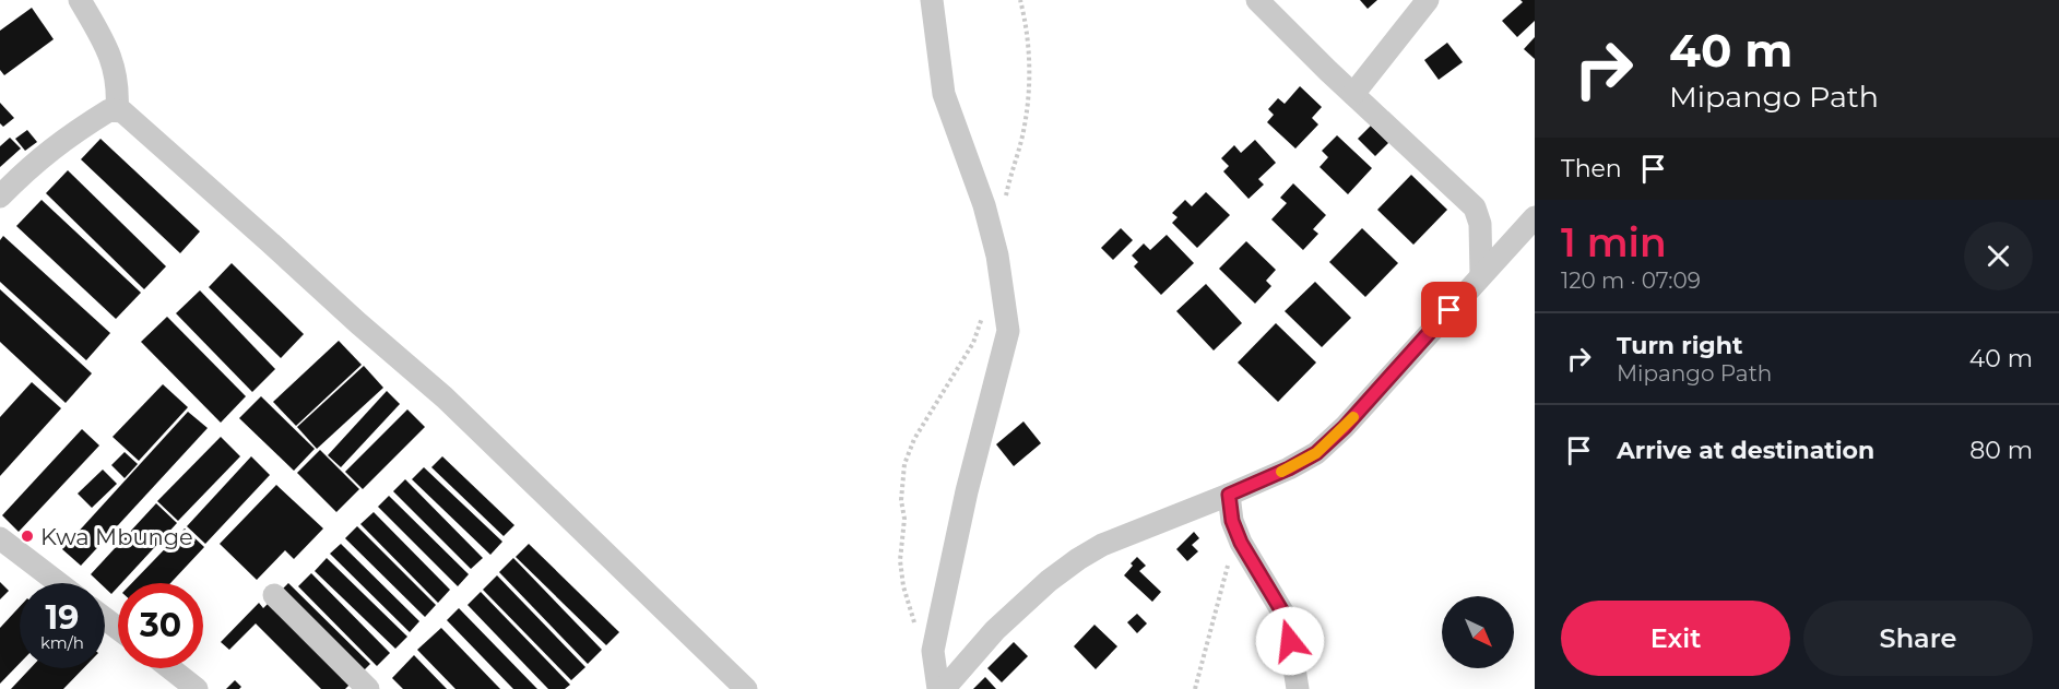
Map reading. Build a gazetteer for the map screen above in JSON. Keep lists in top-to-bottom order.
{
  "places": ["Kwa Mbunge"],
  "north": "bottom right",
  "page": {
    "turn": ["40 m", "Mipango Path"],
    "then": "Then",
    "heading": ["1 min", "120 m · 07:09"],
    "list": [
      {
        "name": "Turn right",
        "note": "Mipango Path",
        "value": "40 m"
      },
      {
        "name": "Arrive at destination",
        "value": "80 m"
      }
    ],
    "speed": "19 km/h",
    "limit": "30",
    "buttons": ["Exit", "Share"]
  }
}
